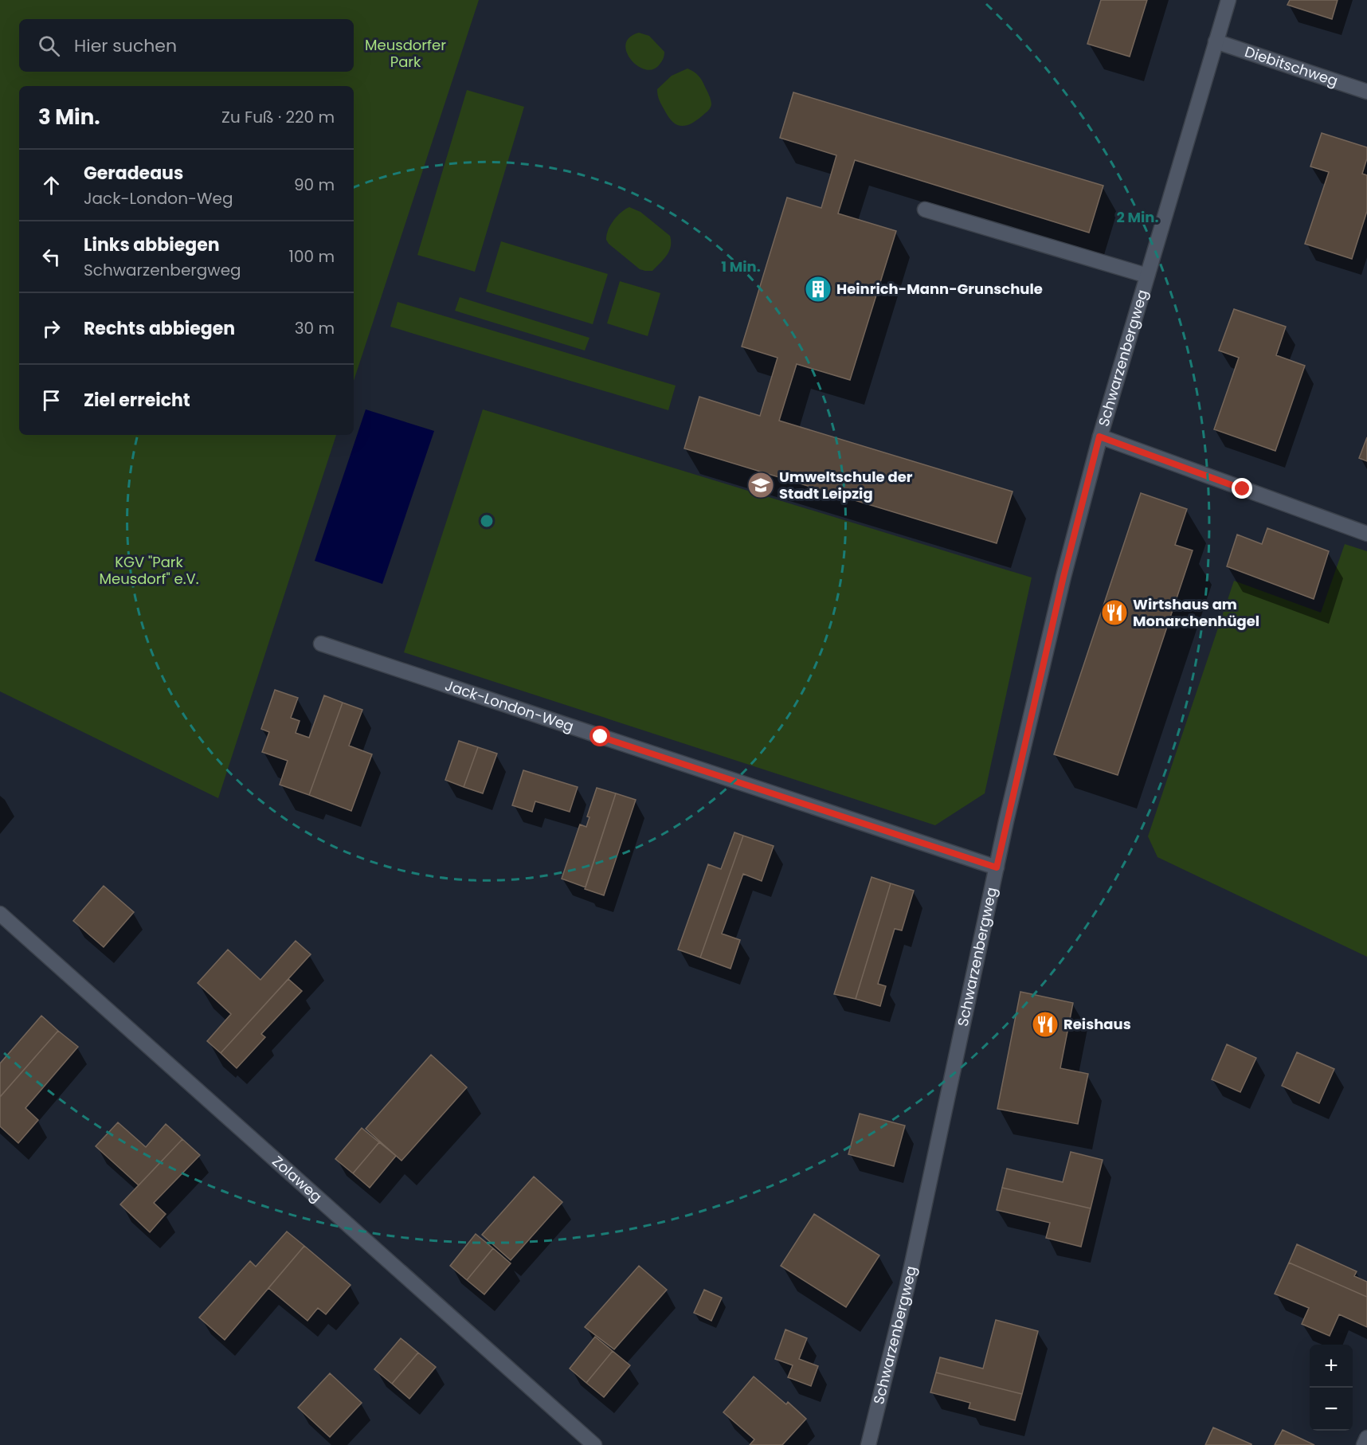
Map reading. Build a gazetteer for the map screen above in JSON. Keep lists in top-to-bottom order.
{
  "streets": {
    "street": [
      "Diebitschweg",
      "Schwarzenbergweg",
      "Jack-London-Weg",
      "Zolaweg"
    ]
  },
  "crossings": [
    ["Diebitschweg", "Schwarzenbergweg"],
    ["Schwarzenbergweg", "Jack-London-Weg"]
  ],
  "parks": ["Meusdorfer Park", "KGV \"Park Meusdorf\" e.V."],
  "places": {
    "building": ["Heinrich-Mann-Grunschule"],
    "school or university": ["Umweltschule der Stadt Leipzig"],
    "restaurant": ["Wirtshaus am Monarchenhügel", "Reishaus"]
  },
  "page": {
    "search": "Hier suchen",
    "heading": ["3 Min.", "Zu Fuß · 220 m"],
    "list": [
      ["Geradeaus", "Jack-London-Weg", "90 m"],
      ["Links abbiegen", "Schwarzenbergweg", "100 m"],
      ["Rechts abbiegen", "30 m"],
      "Ziel erreicht"
    ],
    "map_buttons": ["+", "−"]
  },
  "rings": ["2 Min.", "1 Min."]
}
